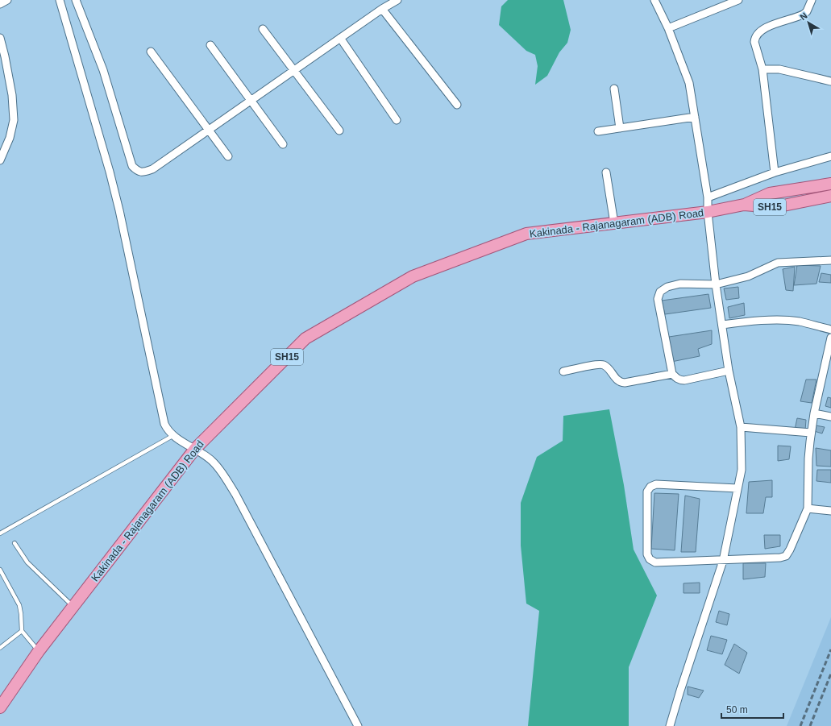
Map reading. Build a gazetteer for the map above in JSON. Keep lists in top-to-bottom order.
{
  "streets": {
    "main road": ["SH15", "Kakinada - Rajanagaram (ADB) Road"]
  },
  "crossings": [
    ["SH15", "Kakinada - Rajanagaram (ADB) Road"]
  ],
  "scale_bar": "50 m",
  "north": "top left"
}
